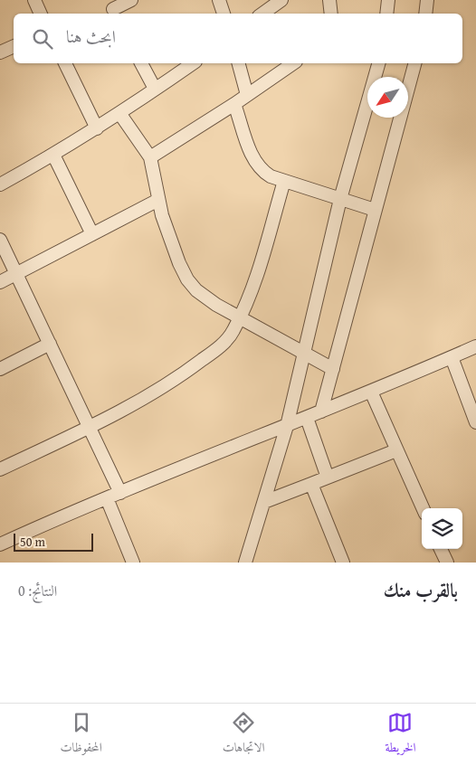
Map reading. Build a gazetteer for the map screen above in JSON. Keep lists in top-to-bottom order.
{
  "scale_bar": "50 m",
  "north": "bottom left",
  "page": {
    "search": "ابحث هنا",
    "scale": "50 m",
    "heading": ["بالقرب منك", "النتائج: 0"],
    "nav": ["الخريطة", "الاتجاهات", "المحفوظات"]
  }
}
